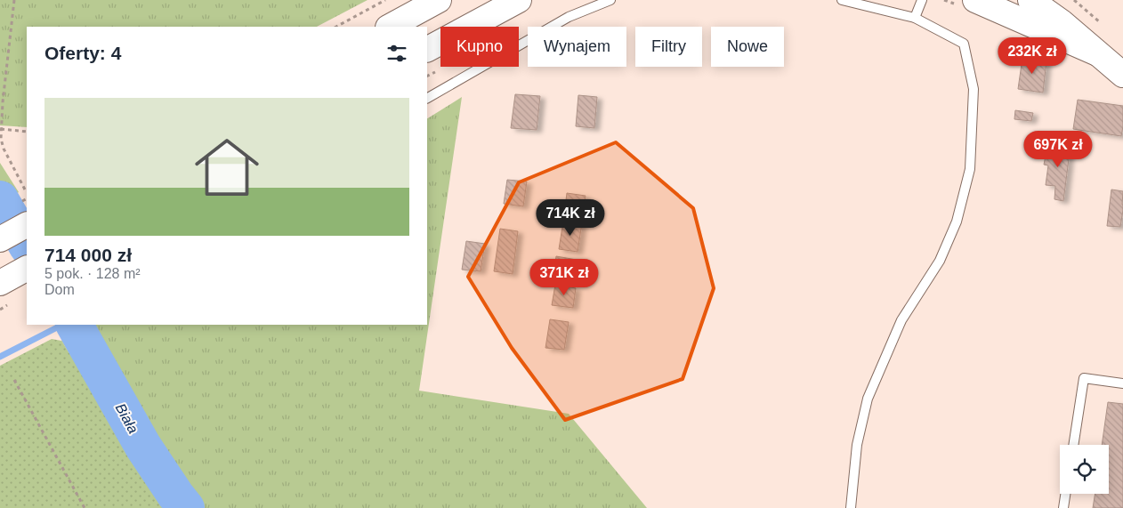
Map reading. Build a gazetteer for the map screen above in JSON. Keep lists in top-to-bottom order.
{
  "water": ["Biała"],
  "page": {
    "chip": [
      "Kupno",
      "Wynajem",
      "Filtry",
      "Nowe"
    ],
    "heading": "Oferty: 4",
    "price": [
      "232K zł",
      "697K zł",
      "714K zł",
      "371K zł"
    ],
    "list": [
      {
        "name": "714 000 zł",
        "note": "5 pok. · 128 m² · Dom"
      }
    ]
  }
}
